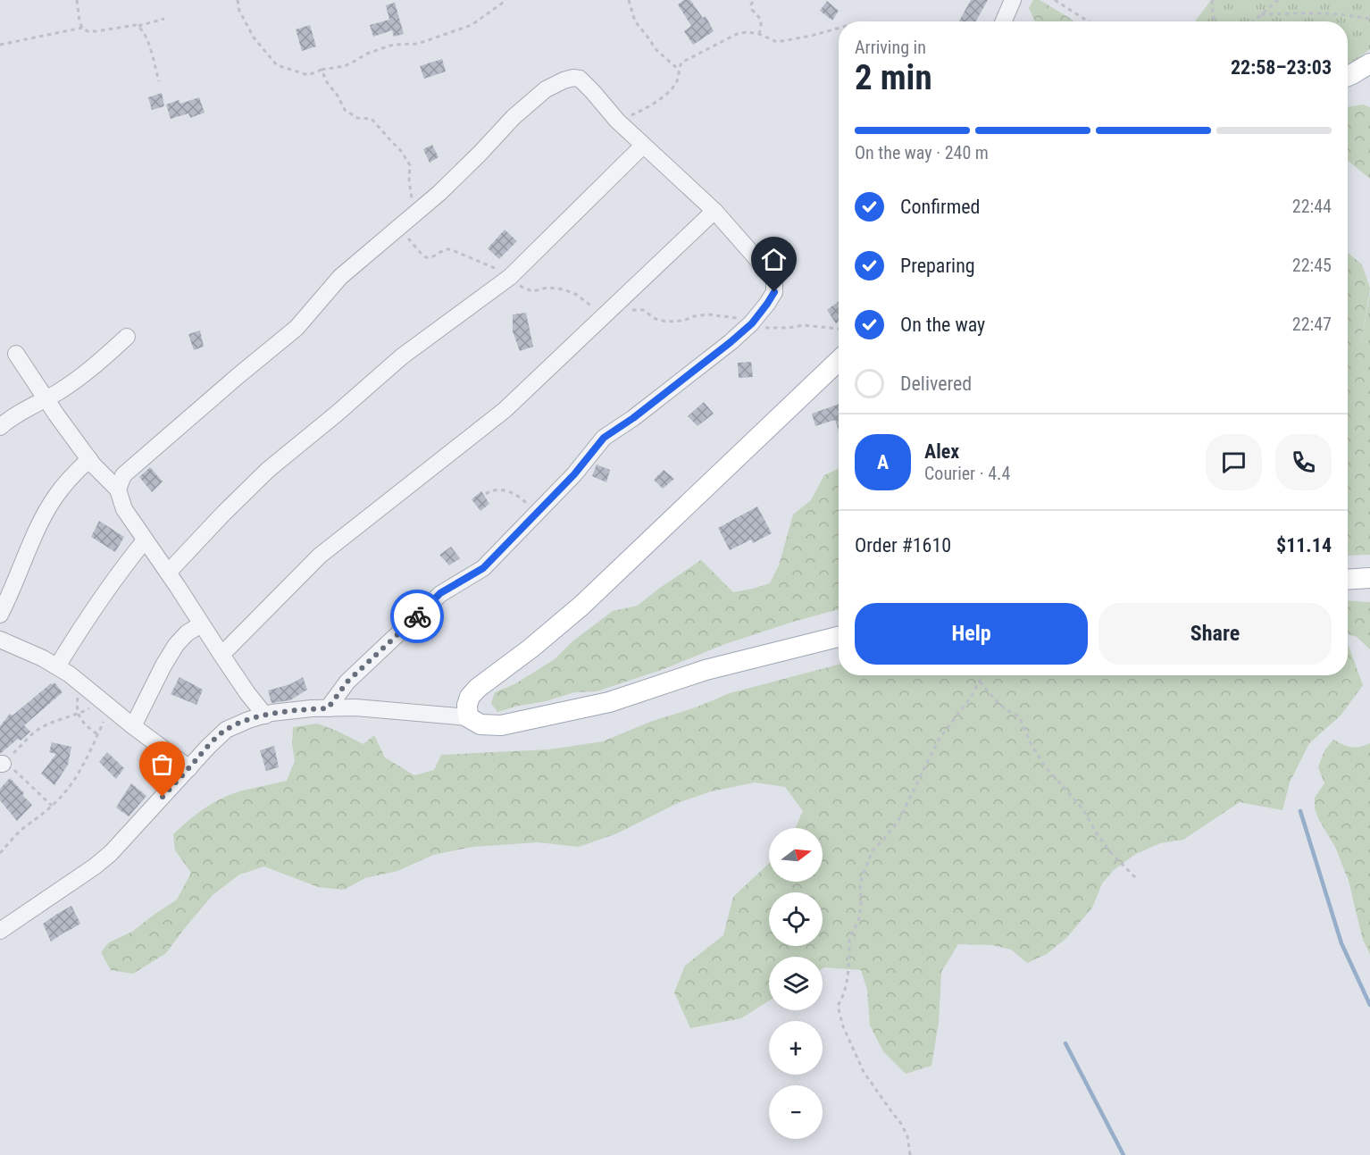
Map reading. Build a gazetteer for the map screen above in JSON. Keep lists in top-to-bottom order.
{
  "north": "right",
  "page": {
    "heading": ["2 min", "Arriving in", "22:58–23:03"],
    "panel": [
      "Alex",
      "Courier · 4.4",
      "Order #1610",
      "$11.14"
    ],
    "bar": "On the way · 240 m",
    "list": [
      ["Confirmed", "22:44"],
      ["Preparing", "22:45"],
      ["On the way", "22:47"],
      "Delivered"
    ],
    "round": "A",
    "buttons": ["Help", "Share"],
    "map_buttons": ["+", "−"]
  }
}
